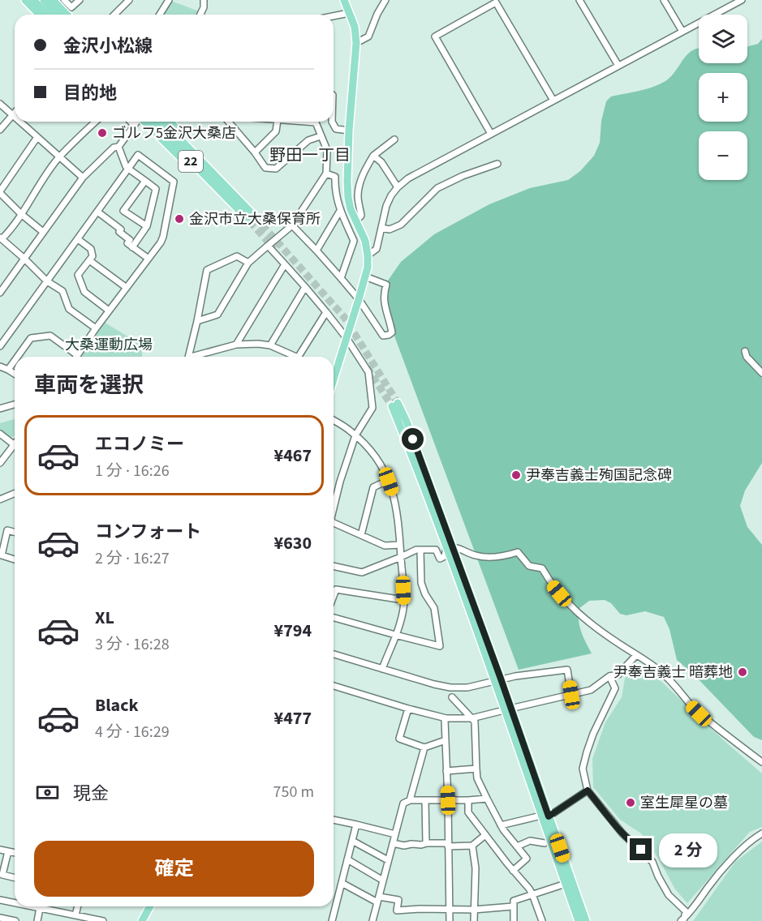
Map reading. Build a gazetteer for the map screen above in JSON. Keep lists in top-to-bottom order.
{
  "streets": {
    "main road": ["22"]
  },
  "districts": ["野田一丁目"],
  "parks": ["大桑運動広場"],
  "places": [
    "ゴルフ5金沢大桑店",
    "金沢市立大桑保育所",
    "尹奉吉義士殉国記念碑",
    "尹奉吉義士 暗葬地",
    "室生犀星の墓"
  ],
  "page": {
    "map_buttons": ["+", "−"],
    "banner": ["金沢小松線", "目的地"],
    "heading": "車両を選択",
    "list": [
      {
        "name": "エコノミー",
        "note": "1 分 · 16:26",
        "value": "¥467"
      },
      {
        "name": "コンフォート",
        "note": "2 分 · 16:27",
        "value": "¥630"
      },
      {
        "name": "XL",
        "note": "3 分 · 16:28",
        "value": "¥794"
      },
      {
        "name": "Black",
        "note": "4 分 · 16:29",
        "value": "¥477"
      }
    ],
    "pay": ["現金", "750 m"],
    "buttons": "確定",
    "bubble": "2 分"
  }
}
